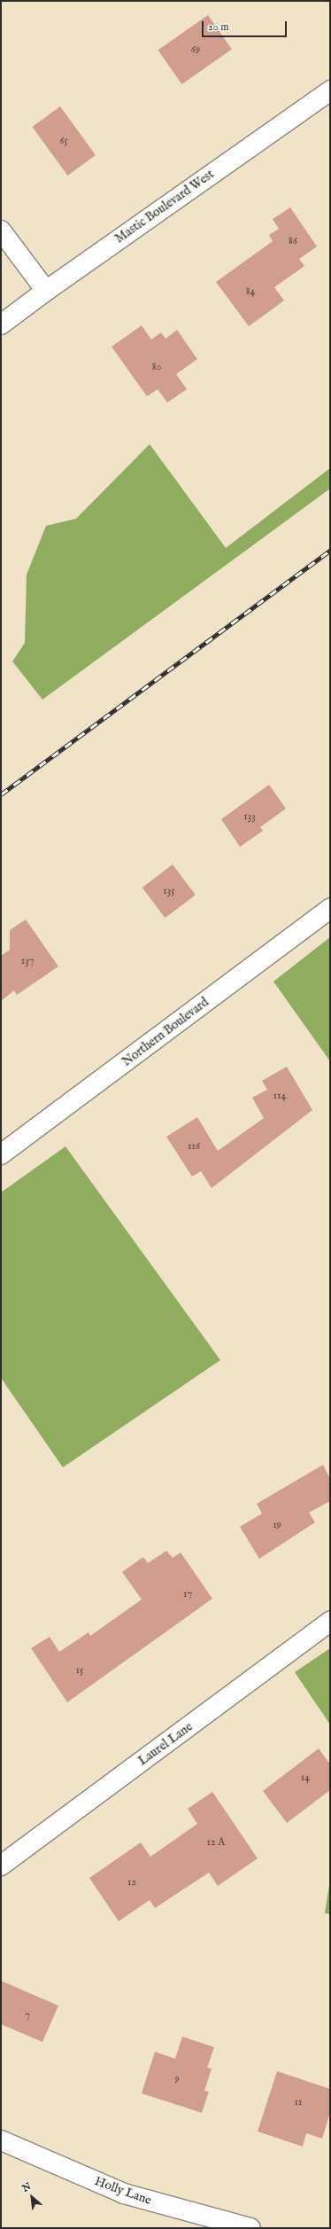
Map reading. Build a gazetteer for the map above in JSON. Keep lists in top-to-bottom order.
{
  "streets": {
    "street": [
      "Mastic Boulevard West",
      "Northern Boulevard",
      "Laurel Lane",
      "Holly Lane"
    ]
  },
  "house_numbers": [
    "69",
    "65",
    "86",
    "84",
    "80",
    "133",
    "135",
    "137",
    "114",
    "116",
    "19",
    "17",
    "15",
    "14",
    "12 A",
    "12",
    "7",
    "9",
    "11"
  ],
  "scale_bar": "20 m",
  "north": "top left"
}
